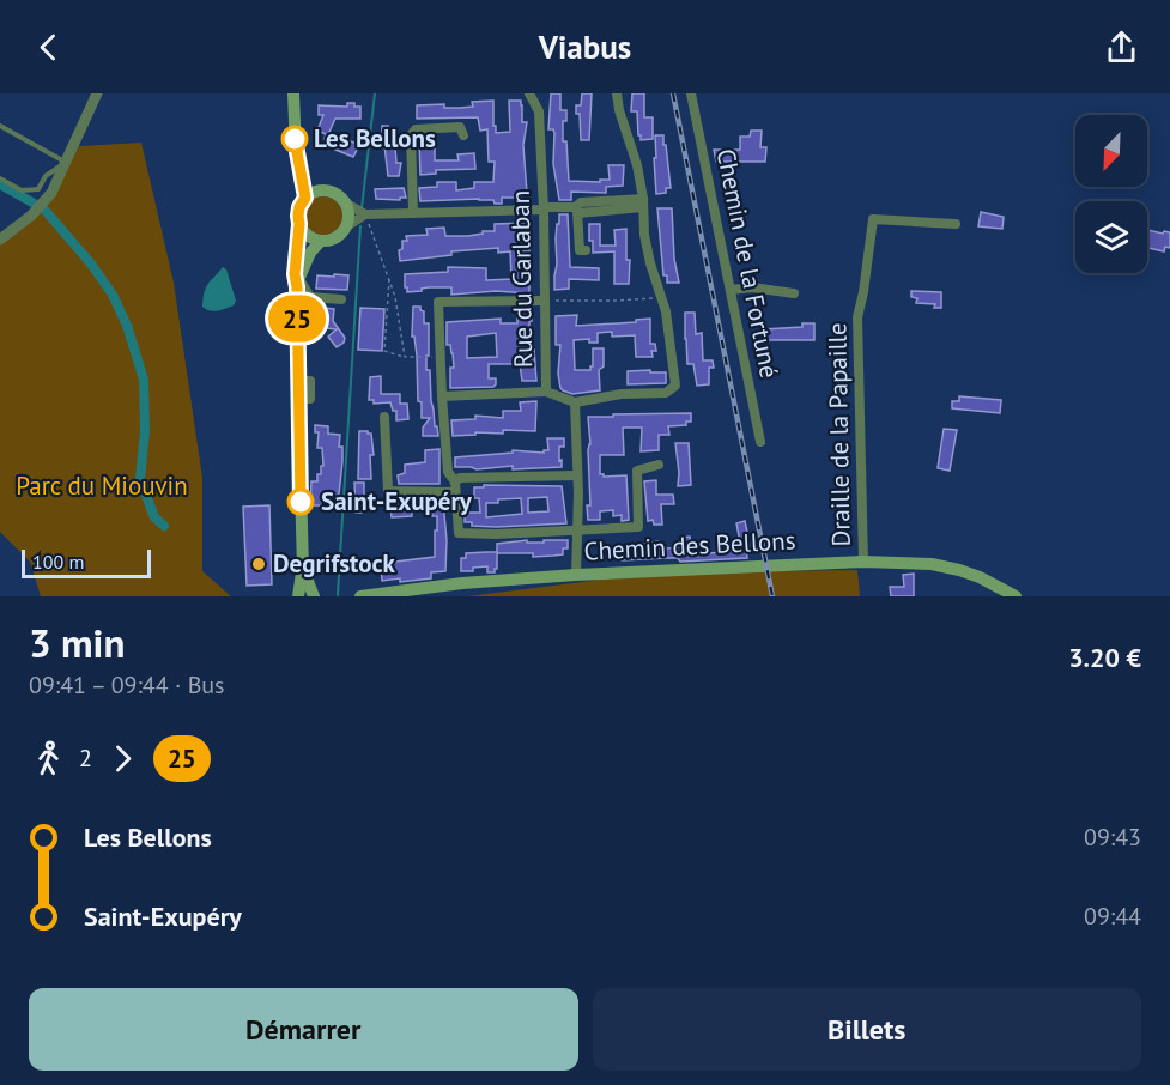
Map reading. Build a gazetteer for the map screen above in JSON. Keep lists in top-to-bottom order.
{
  "streets": {
    "main road": ["Chemin des Bellons"],
    "street": ["Chemin de la Fortuné", "Rue du Garlaban", "Draille de la Papaille"]
  },
  "crossings": [
    ["Draille de la Papaille", "Chemin des Bellons"]
  ],
  "parks": ["Parc du Miouvin"],
  "places": ["Les Bellons", "Saint-Exupéry", "Degrifstock"],
  "lines": ["bus line 25"],
  "scale_bar": "100 m",
  "north": "bottom left",
  "page": {
    "header": "Viabus",
    "on_map": "25",
    "scale": "100 m",
    "heading": ["3 min", "09:41 – 09:44 · Bus", "3.20 €"],
    "legs": ["2", "25"],
    "list": [
      {
        "name": "Les Bellons",
        "value": "09:43"
      },
      {
        "name": "Saint-Exupéry",
        "value": "09:44"
      }
    ],
    "buttons": ["Démarrer", "Billets"]
  }
}
